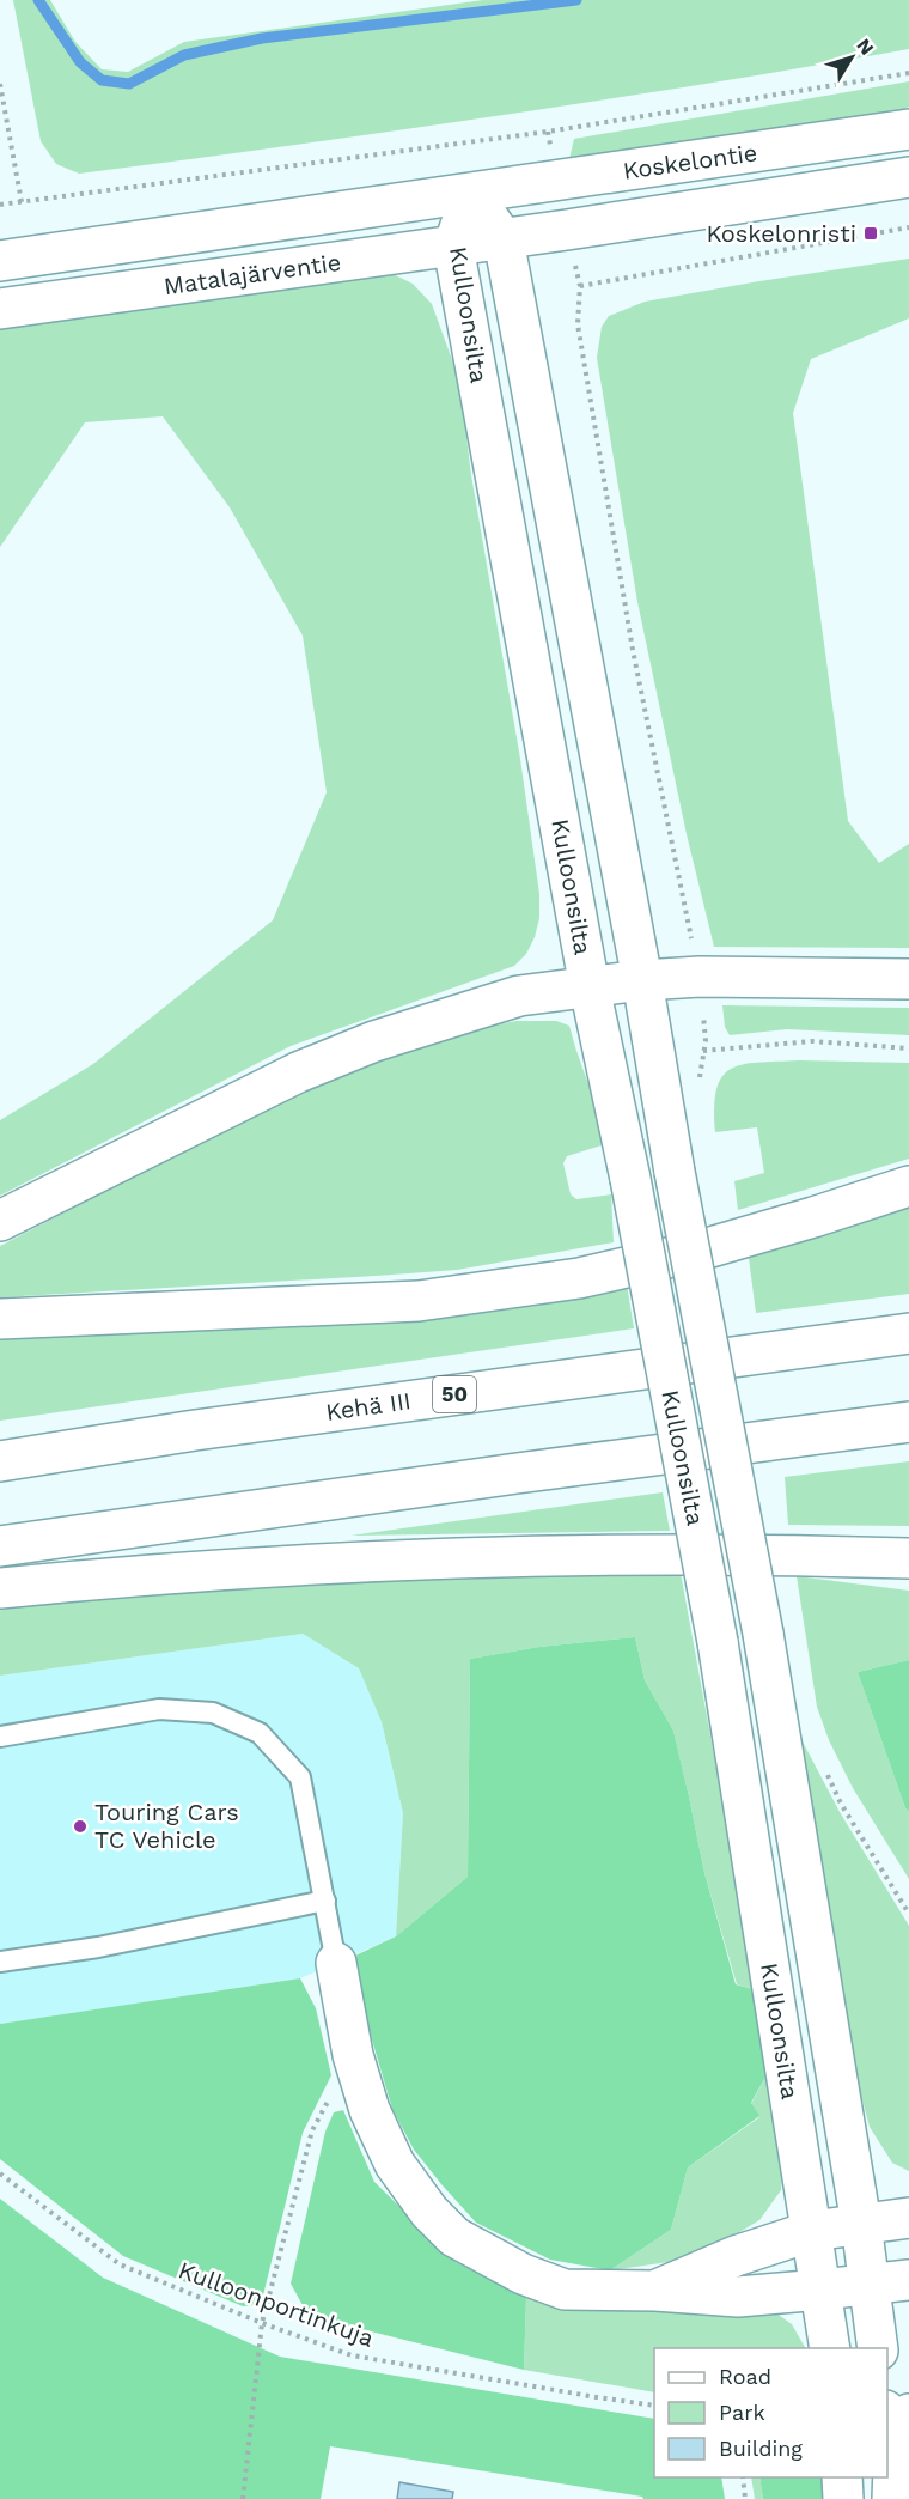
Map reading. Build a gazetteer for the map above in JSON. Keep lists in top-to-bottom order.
{
  "streets": {
    "main road": [
      "Koskelontie",
      "Matalajärventie",
      "Kulloonsilta",
      "50",
      "Kehä III"
    ],
    "path": ["Kulloonportinkuja"]
  },
  "crossings": [
    ["Koskelontie", "Matalajärventie"],
    ["Koskelontie", "Kulloonsilta"],
    ["Matalajärventie", "Kulloonsilta"]
  ],
  "places": {
    "transit": ["Koskelonristi"],
    "other": ["Touring Cars TC Vehicle"]
  },
  "legend": ["Road", "Park", "Building"],
  "north": "top right"
}
